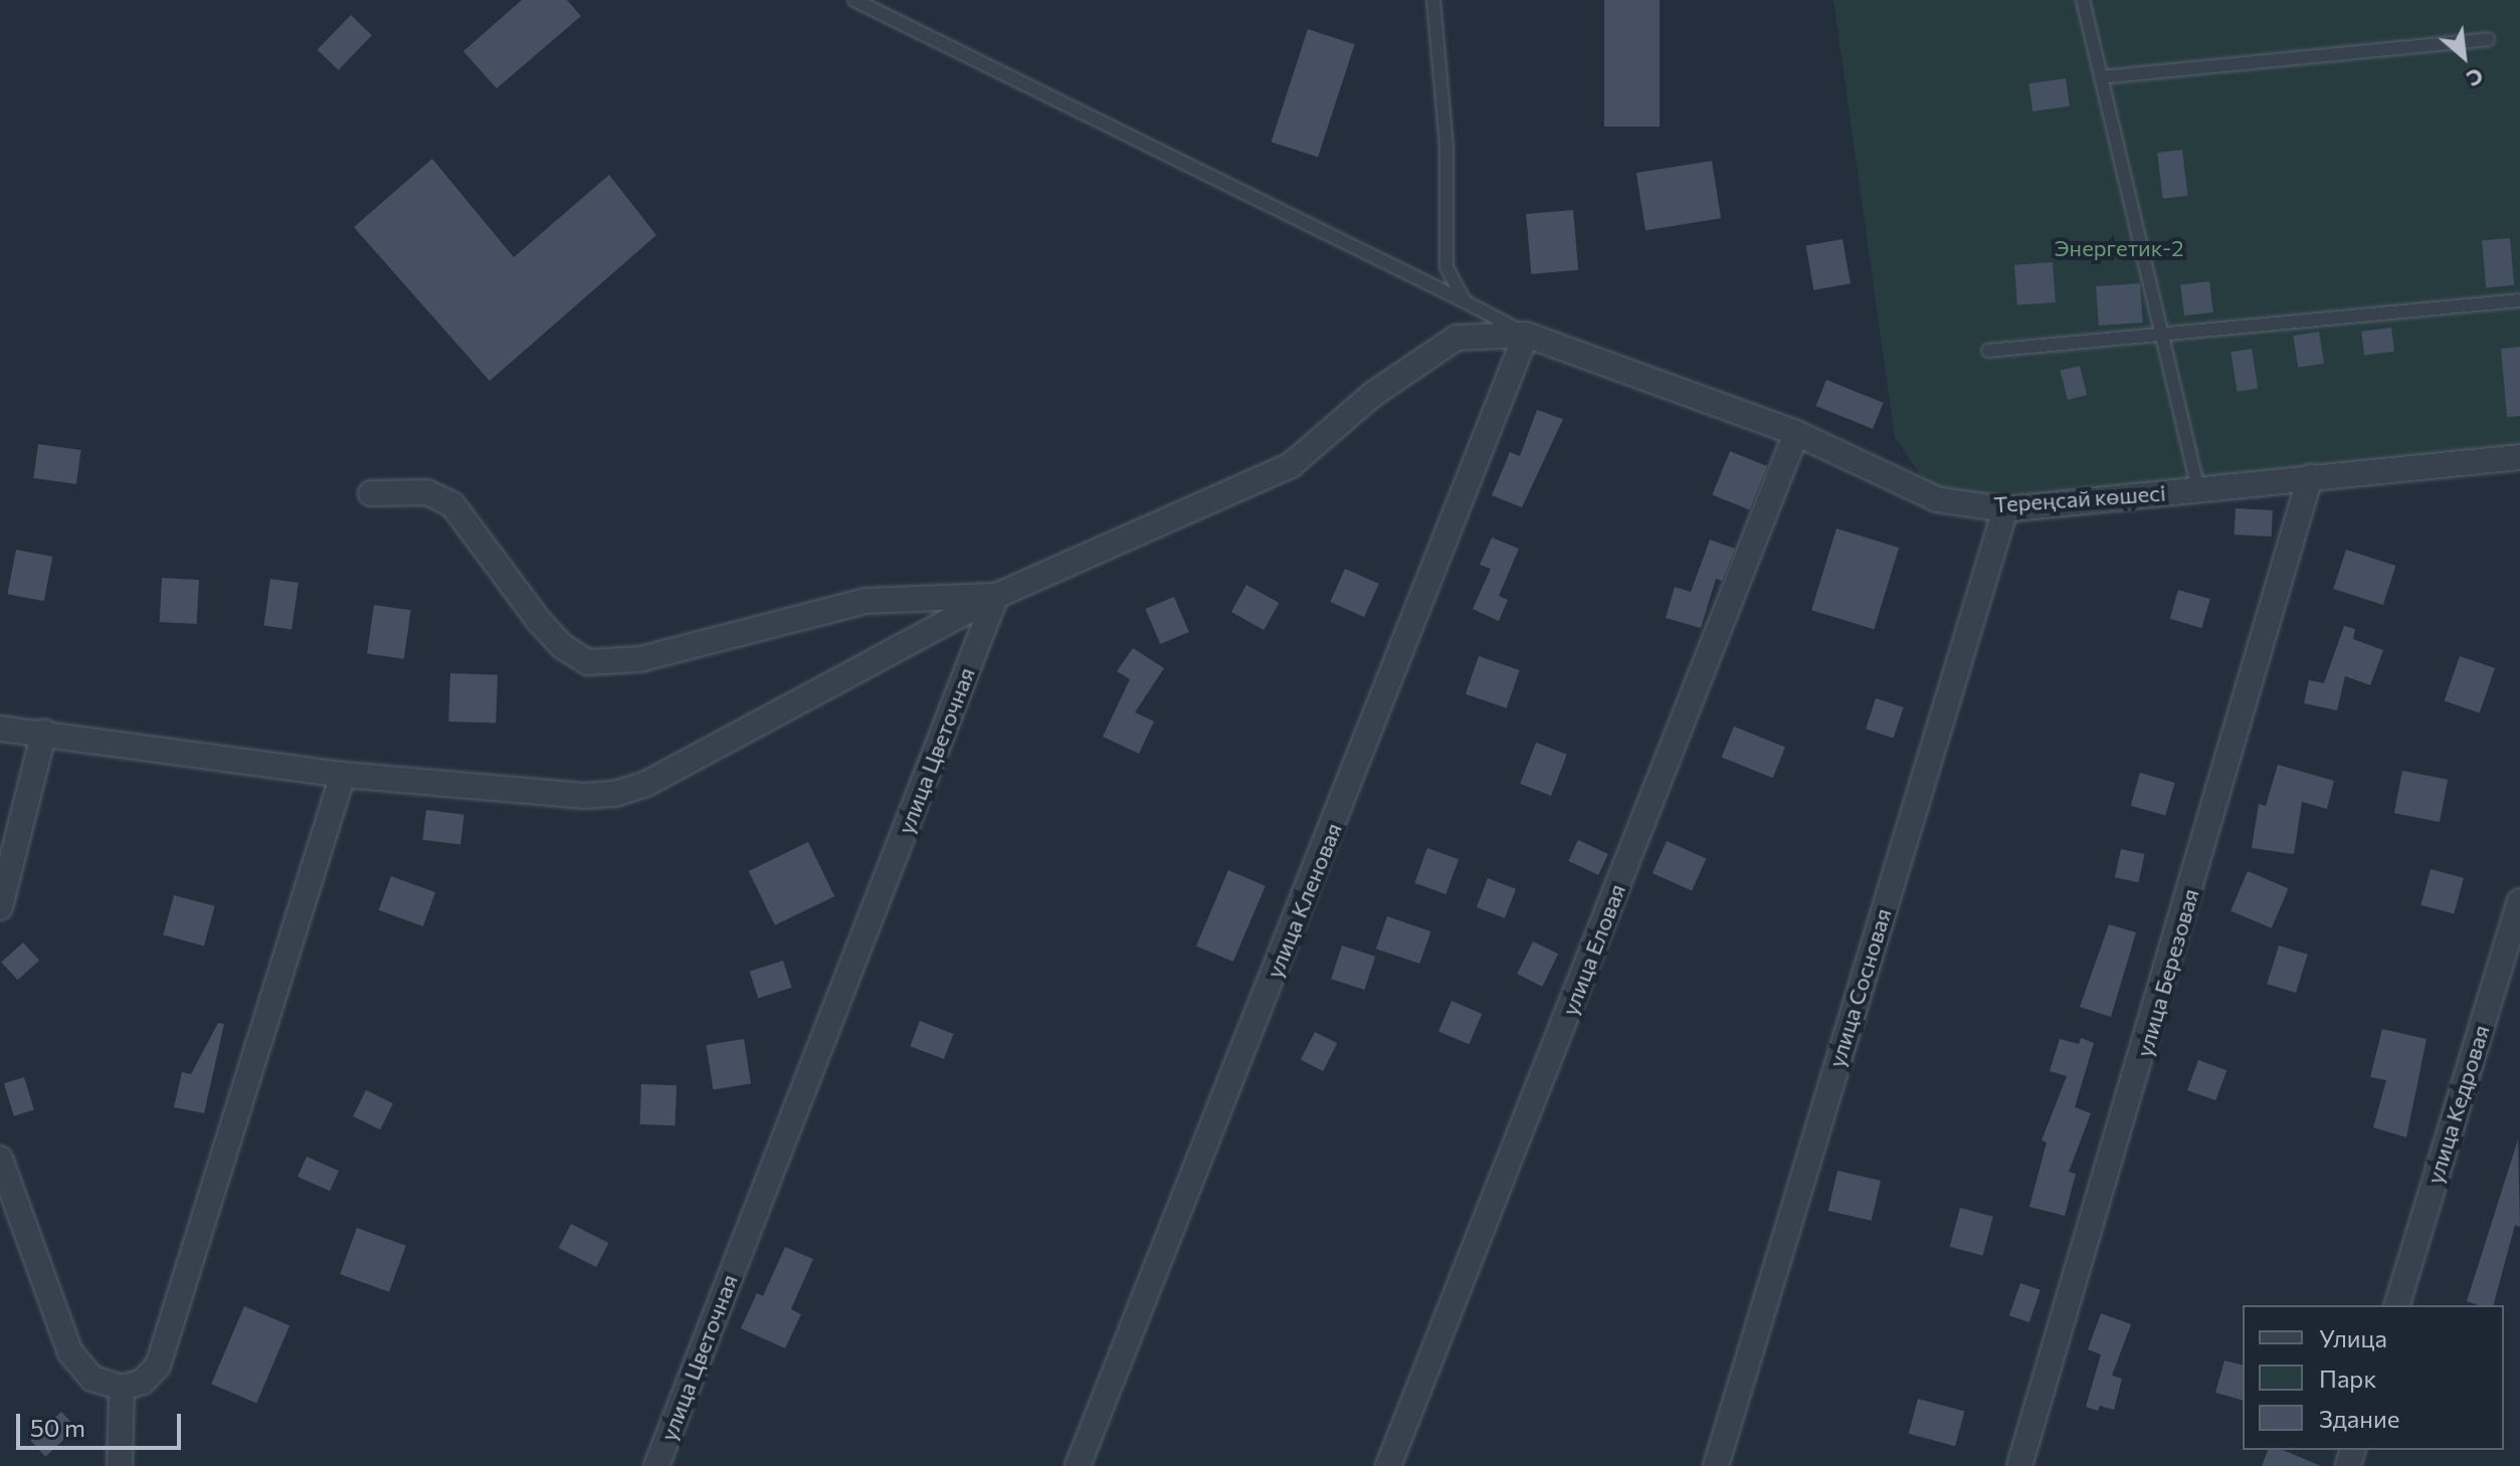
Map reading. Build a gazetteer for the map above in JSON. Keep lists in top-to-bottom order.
{
  "streets": {
    "street": [
      "Тереңсай көшесі",
      "улица Цветочная",
      "улица Кленовая",
      "улица Еловая",
      "улица Березовая",
      "улица Сосновая",
      "улица Кедровая"
    ]
  },
  "crossings": [
    ["Тереңсай көшесі", "улица Кленовая"],
    ["Тереңсай көшесі", "улица Еловая"],
    ["Тереңсай көшесі", "улица Березовая"],
    ["Тереңсай көшесі", "улица Сосновая"]
  ],
  "parks": ["Энергетик-2"],
  "legend": ["Улица", "Парк", "Здание"],
  "scale_bar": "50 m",
  "north": "bottom right"
}
